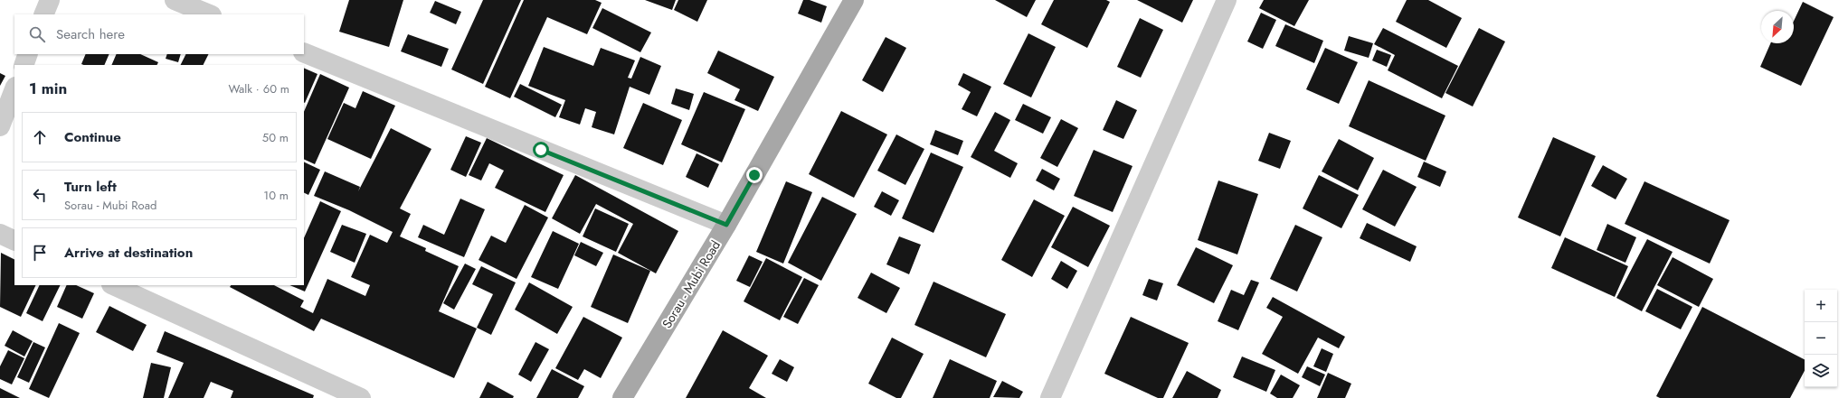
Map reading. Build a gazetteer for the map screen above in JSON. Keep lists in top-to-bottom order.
{
  "streets": {
    "main road": ["Sorau - Mubi Road"]
  },
  "north": "bottom left",
  "page": {
    "search": "Search here",
    "heading": ["1 min", "Walk · 60 m"],
    "list": [
      ["Continue", "50 m"],
      ["Turn left", "Sorau - Mubi Road", "10 m"],
      "Arrive at destination"
    ],
    "map_buttons": ["+", "−"]
  }
}
